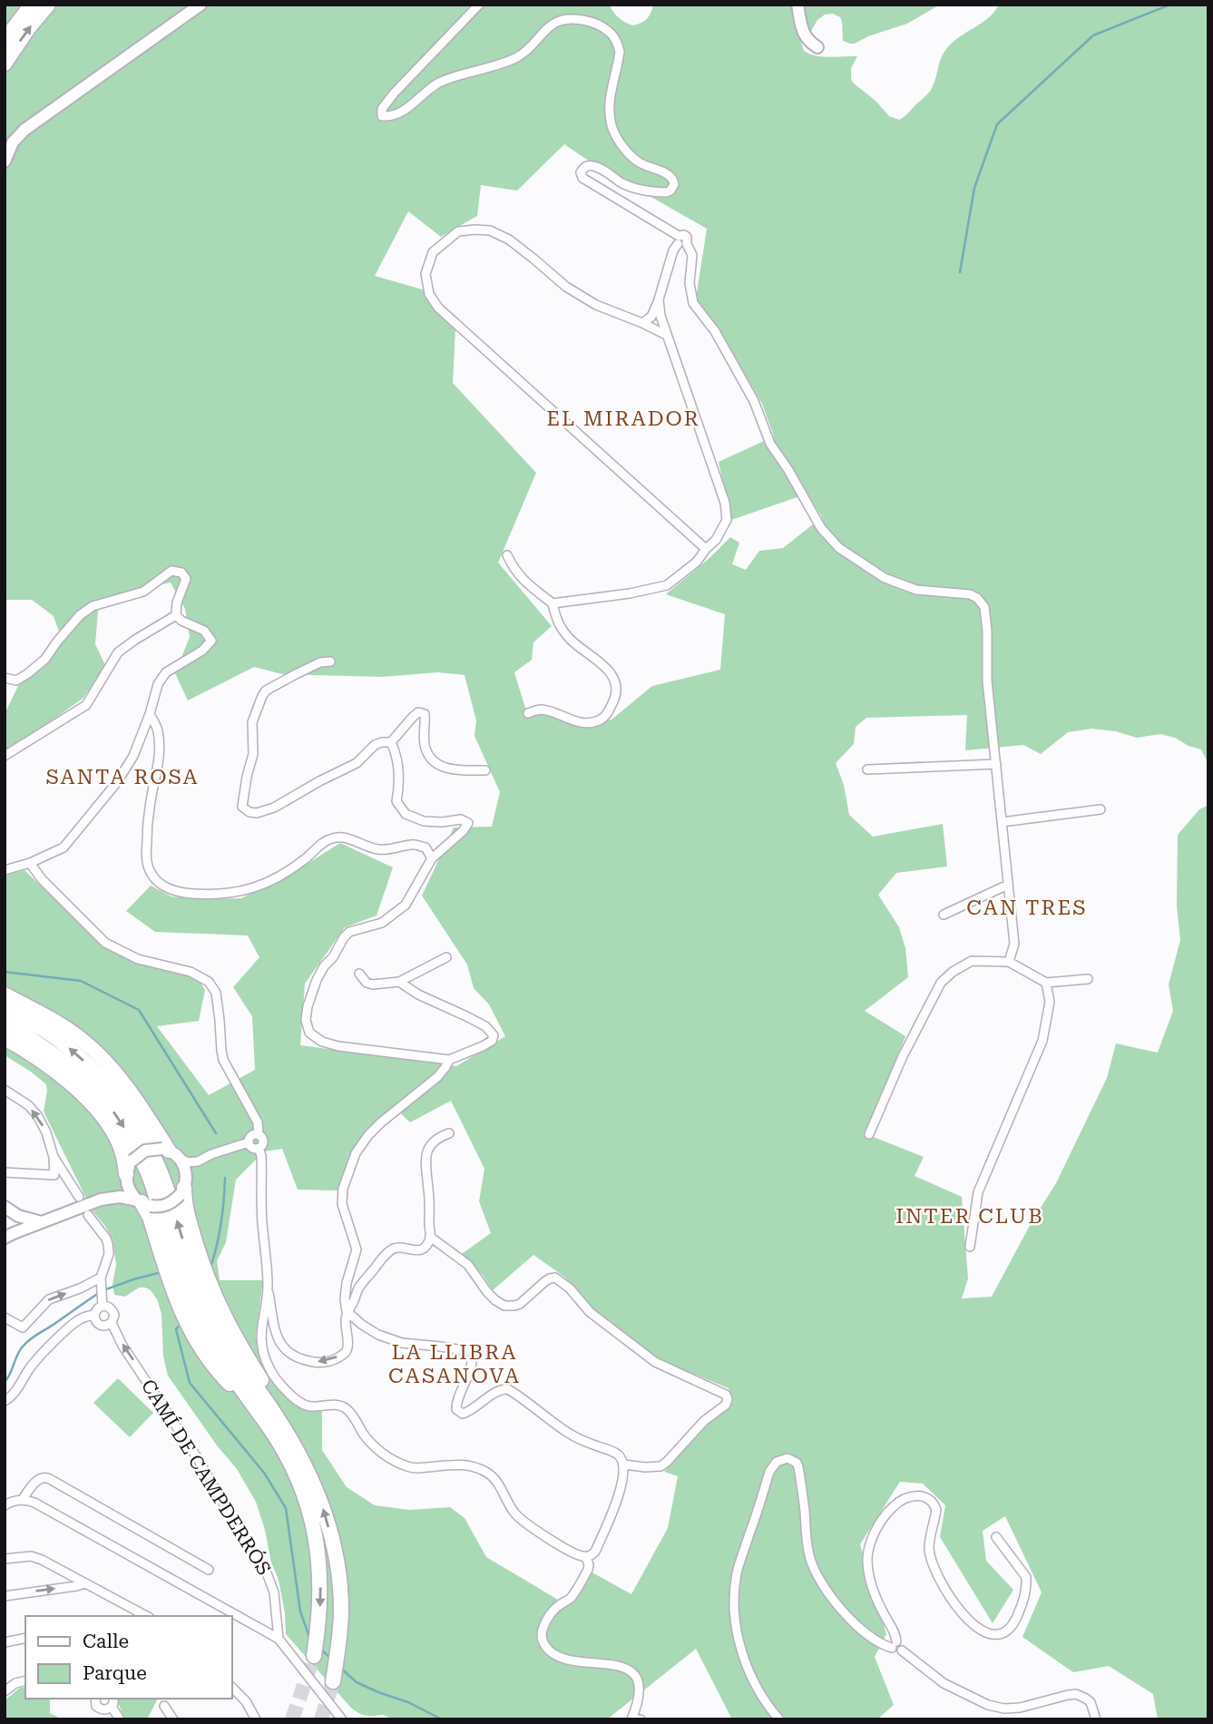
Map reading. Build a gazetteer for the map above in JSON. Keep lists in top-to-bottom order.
{
  "streets": {
    "street": ["CAMÍ DE CAMPDERRÓS"]
  },
  "one_way": ["CAMÍ DE CAMPDERRÓS"],
  "districts": [
    "EL MIRADOR",
    "SANTA ROSA",
    "CAN TRES",
    "INTER CLUB",
    "LA LLIBRA CASANOVA"
  ],
  "legend": ["Calle", "Parque"]
}
